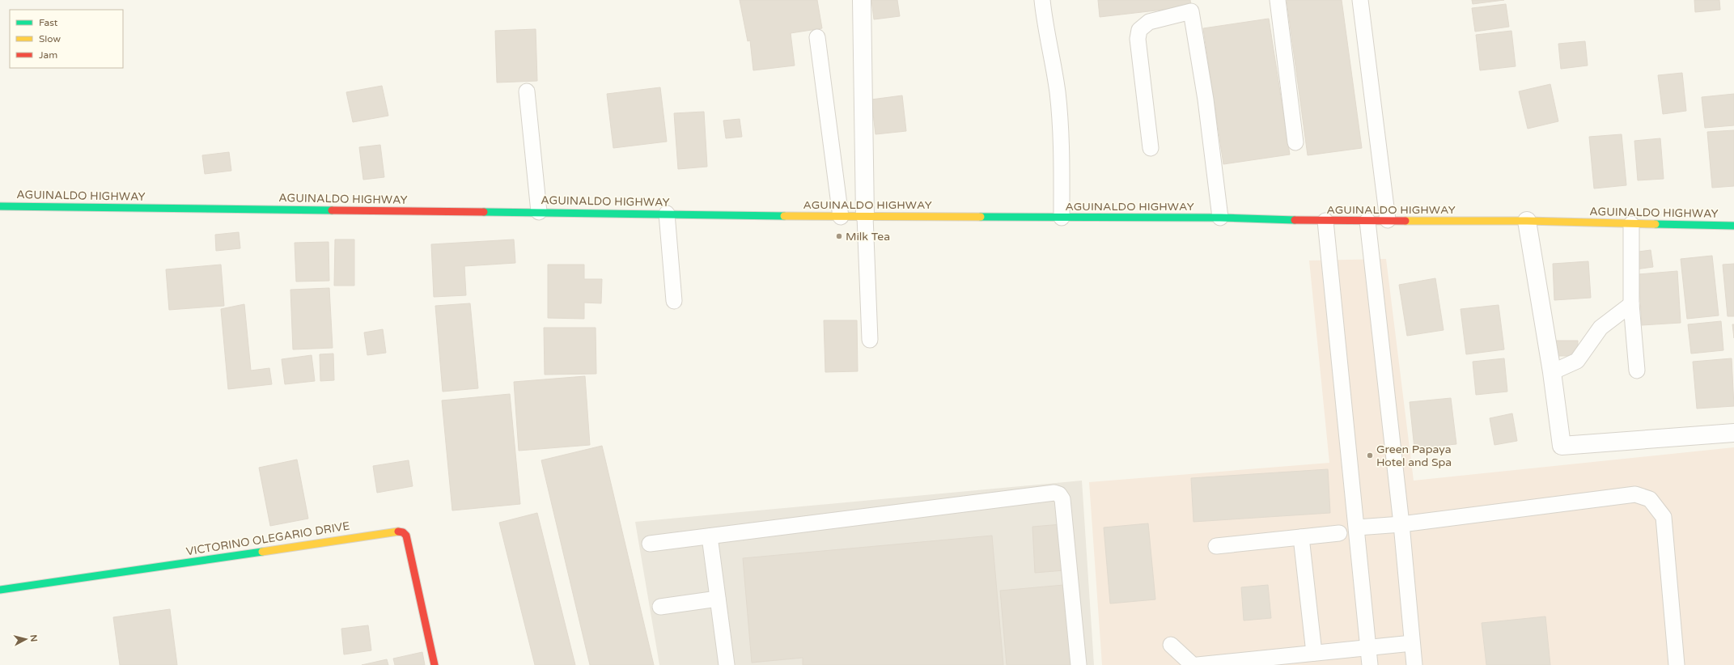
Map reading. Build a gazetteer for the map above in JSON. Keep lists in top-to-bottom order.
{
  "streets": {
    "main road": ["AGUINALDO HIGHWAY", "VICTORINO OLEGARIO DRIVE"]
  },
  "places": ["Milk Tea", "Green Papaya Hotel and Spa"],
  "legend": ["Fast", "Slow", "Jam"],
  "north": "right"
}
